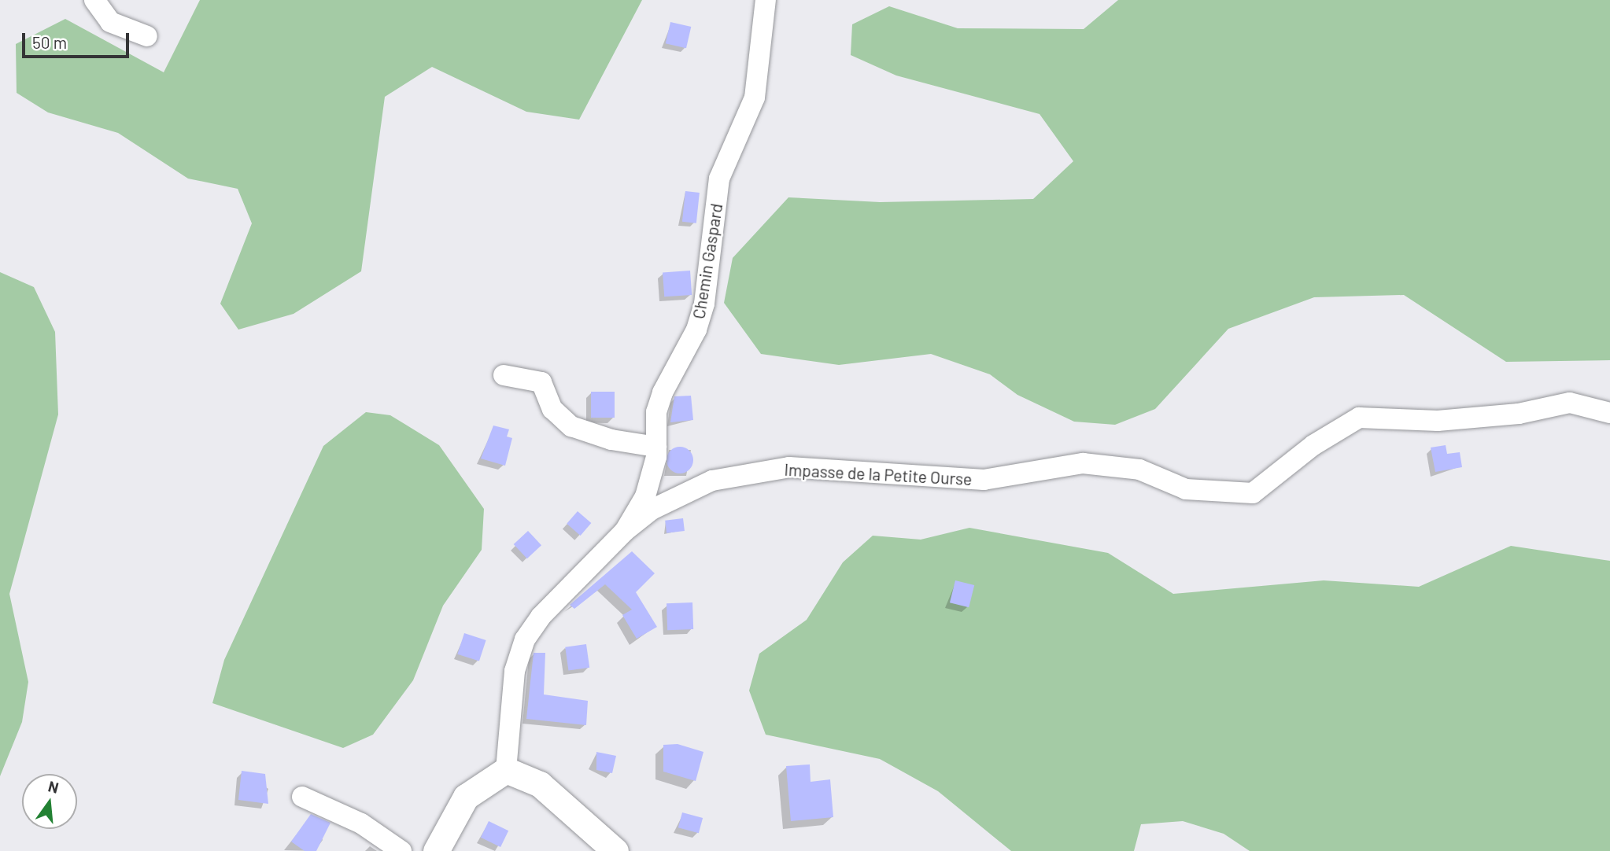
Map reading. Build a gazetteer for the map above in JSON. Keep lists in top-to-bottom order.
{
  "streets": {
    "street": ["Chemin Gaspard", "Impasse de la Petite Ourse"]
  },
  "crossings": [
    ["Chemin Gaspard", "Impasse de la Petite Ourse"]
  ],
  "scale_bar": "50 m",
  "north": "top"
}
